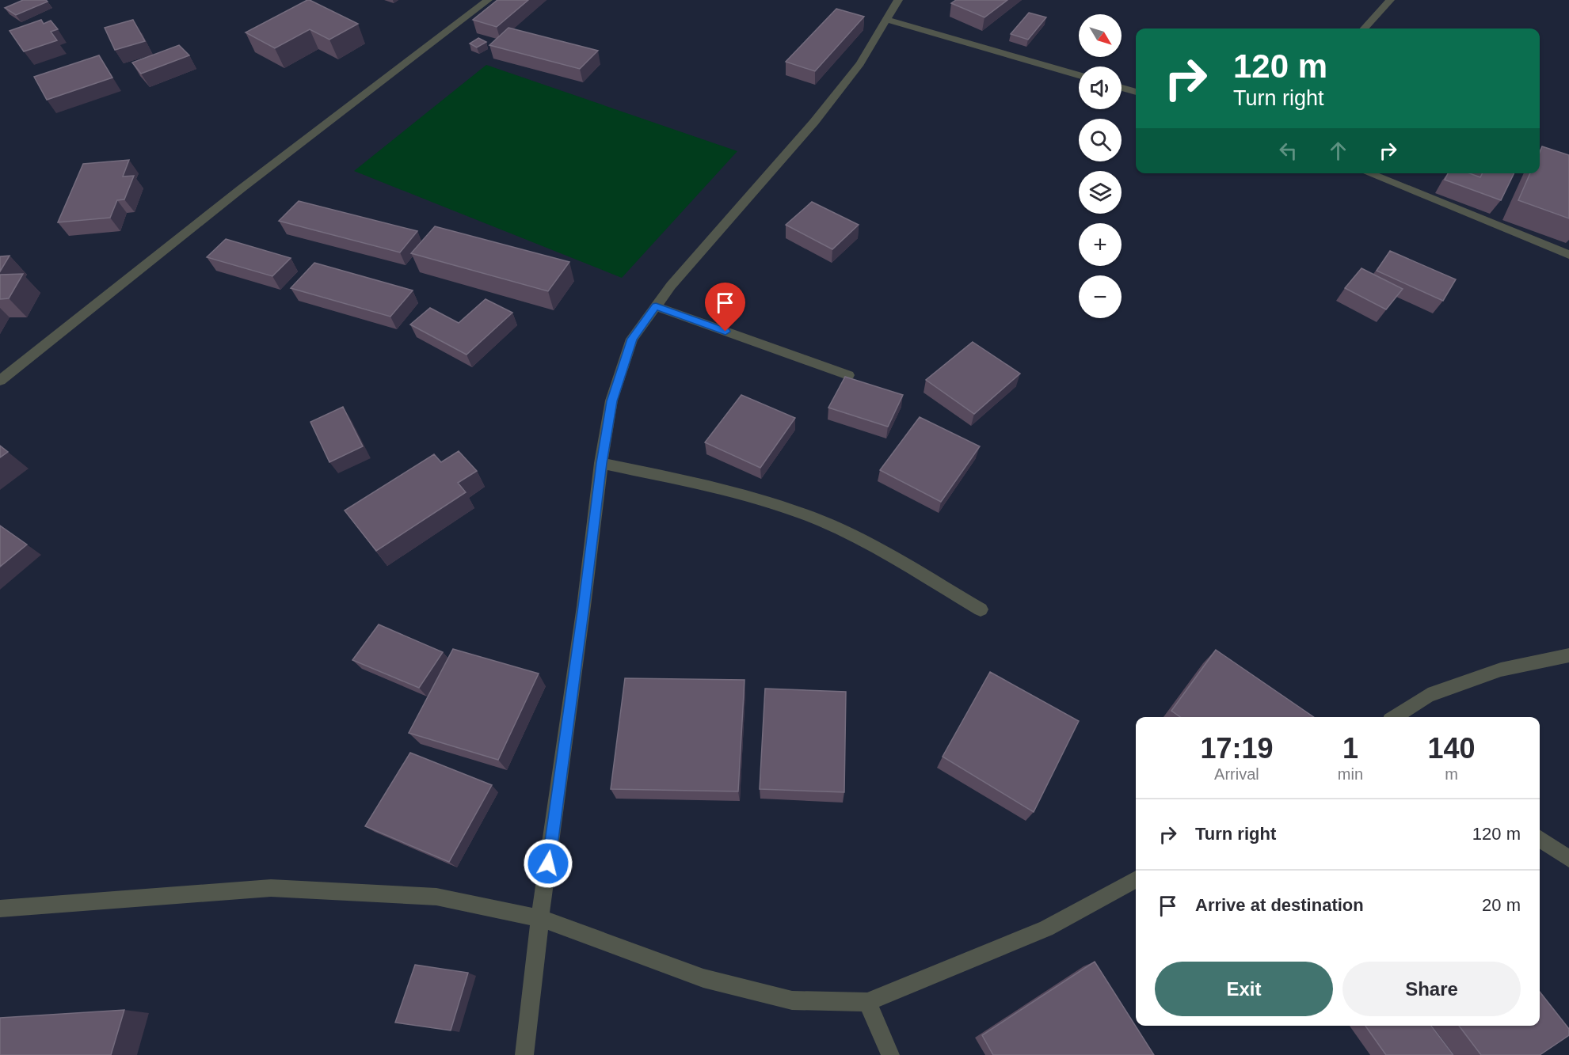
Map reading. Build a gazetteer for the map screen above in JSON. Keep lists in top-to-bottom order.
{
  "north": "bottom right",
  "page": {
    "map_buttons": ["+", "−"],
    "turn": ["120 m", "Turn right"],
    "eta": [
      "17:19",
      "Arrival",
      "1",
      "min",
      "140",
      "m"
    ],
    "list": [
      {
        "name": "Turn right",
        "value": "120 m"
      },
      {
        "name": "Arrive at destination",
        "value": "20 m"
      }
    ],
    "buttons": ["Exit", "Share"]
  }
}
